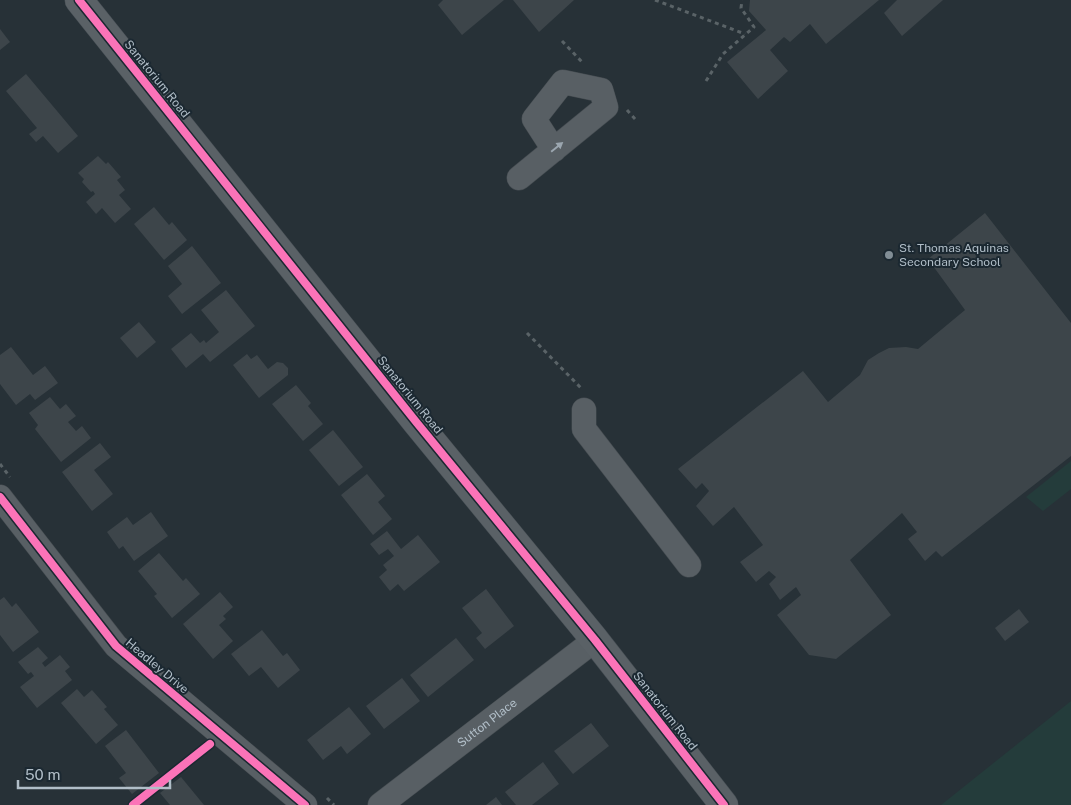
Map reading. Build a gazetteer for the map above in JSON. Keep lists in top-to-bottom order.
{
  "streets": {
    "main road": ["Sanatorium Road"],
    "street": ["Headley Drive", "Sutton Place"]
  },
  "crossings": [
    ["Sanatorium Road", "Sutton Place"]
  ],
  "places": ["St. Thomas Aquinas Secondary School"],
  "scale_bar": "50 m"
}
